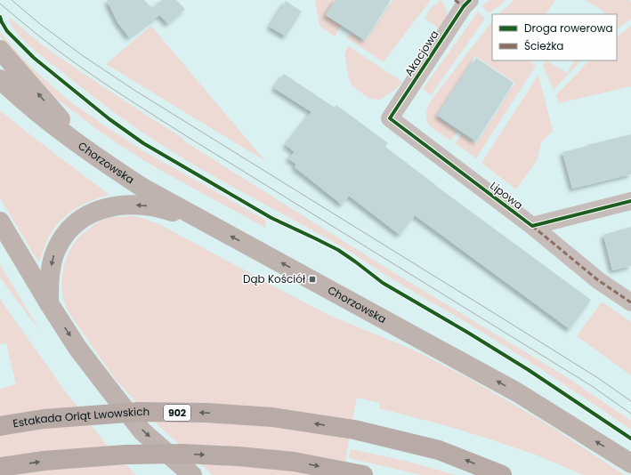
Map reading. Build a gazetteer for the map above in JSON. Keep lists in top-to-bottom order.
{
  "streets": {
    "main road": ["Chorzowska", "902", "Estakada Orląt Lwowskich"],
    "street": ["Akacjowa", "Lipowa"]
  },
  "crossings": [
    ["Akacjowa", "Lipowa"]
  ],
  "one_way": ["Chorzowska"],
  "places": {
    "transit": ["Dąb Kościół"]
  },
  "legend": ["Droga rowerowa", "Ścieżka"]
}
